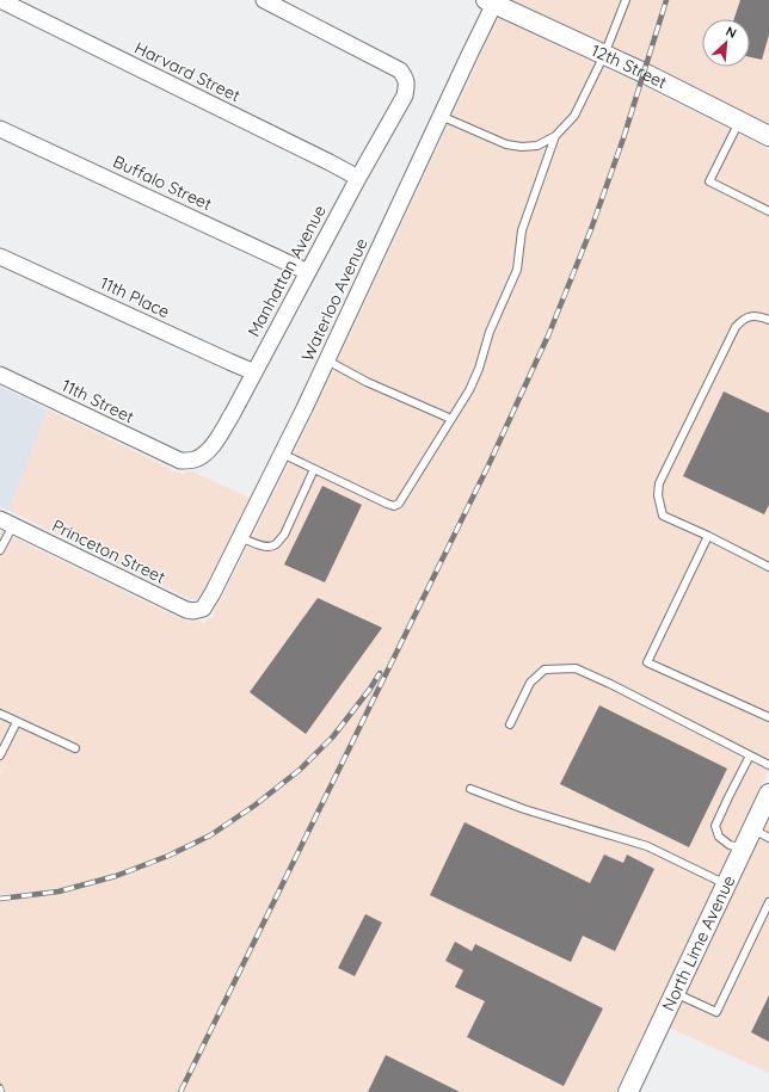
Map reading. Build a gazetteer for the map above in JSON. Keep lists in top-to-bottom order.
{
  "streets": {
    "street": [
      "12th Street",
      "Harvard Street",
      "Buffalo Street",
      "Manhattan Avenue",
      "11th Place",
      "Waterloo Avenue",
      "11th Street",
      "Princeton Street",
      "North Lime Avenue"
    ]
  },
  "crossings": [
    ["12th Street", "Waterloo Avenue"],
    ["Harvard Street", "Manhattan Avenue"],
    ["Buffalo Street", "Manhattan Avenue"],
    ["Manhattan Avenue", "11th Place"],
    ["Manhattan Avenue", "11th Street"],
    ["Waterloo Avenue", "Princeton Street"]
  ],
  "north": "top right"
}
